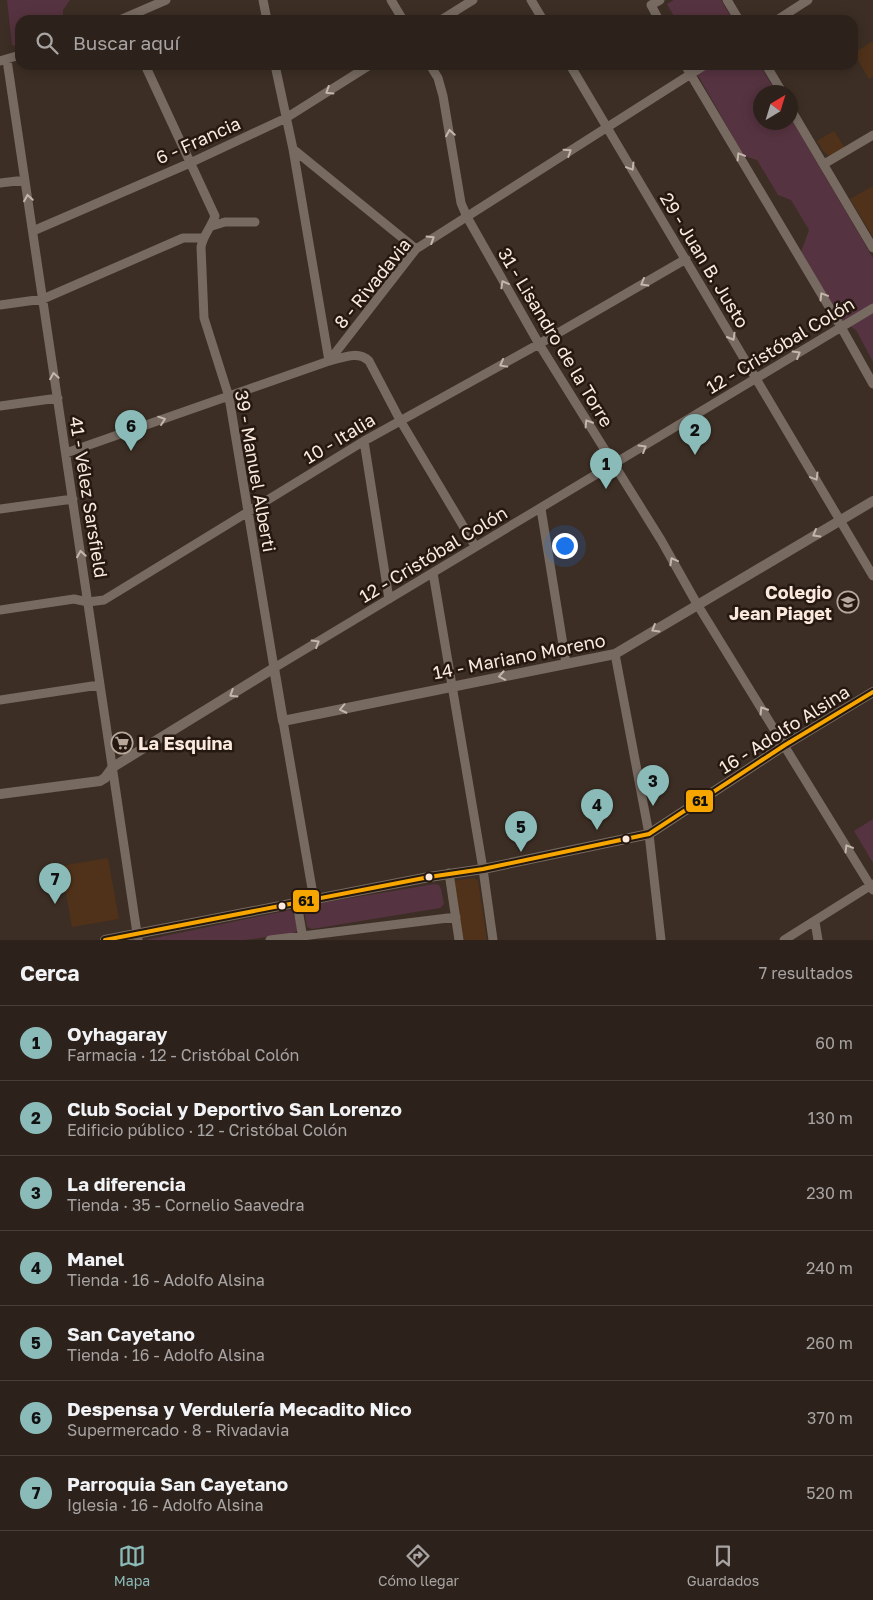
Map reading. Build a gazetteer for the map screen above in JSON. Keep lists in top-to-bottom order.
{
  "streets": {
    "street": [
      "6 - Francia",
      "29 - Juan B. Justo",
      "8 - Rivadavia",
      "31 - Lisandro de la Torre",
      "12 - Cristóbal Colón",
      "10 - Italia",
      "39 - Manuel Alberti",
      "41 - Vélez Sarsfield",
      "14 - Mariano Moreno",
      "16 - Adolfo Alsina"
    ]
  },
  "crossings": [
    ["6 - Francia", "41 - Vélez Sarsfield"],
    ["29 - Juan B. Justo", "8 - Rivadavia"],
    ["29 - Juan B. Justo", "12 - Cristóbal Colón"],
    ["29 - Juan B. Justo", "10 - Italia"],
    ["29 - Juan B. Justo", "14 - Mariano Moreno"],
    ["8 - Rivadavia", "31 - Lisandro de la Torre"],
    ["31 - Lisandro de la Torre", "12 - Cristóbal Colón"],
    ["31 - Lisandro de la Torre", "10 - Italia"],
    ["31 - Lisandro de la Torre", "14 - Mariano Moreno"],
    ["31 - Lisandro de la Torre", "16 - Adolfo Alsina"],
    ["12 - Cristóbal Colón", "39 - Manuel Alberti"],
    ["12 - Cristóbal Colón", "41 - Vélez Sarsfield"],
    ["10 - Italia", "39 - Manuel Alberti"],
    ["10 - Italia", "41 - Vélez Sarsfield"],
    ["39 - Manuel Alberti", "14 - Mariano Moreno"],
    ["39 - Manuel Alberti", "16 - Adolfo Alsina"],
    ["41 - Vélez Sarsfield", "16 - Adolfo Alsina"]
  ],
  "one_way": [
    "29 - Juan B. Justo",
    "8 - Rivadavia",
    "31 - Lisandro de la Torre",
    "10 - Italia",
    "14 - Mariano Moreno"
  ],
  "places": {
    "school or university": ["Colegio Jean Piaget"],
    "supermarket": ["La Esquina"]
  },
  "lines": ["transit line 61"],
  "north": "top right",
  "page": {
    "search": "Buscar aquí",
    "pins": [
      "6",
      "2",
      "1",
      "3",
      "4",
      "5",
      "7"
    ],
    "heading": ["Cerca", "7 resultados"],
    "list": [
      {
        "mark": "1",
        "name": "Oyhagaray",
        "note": "Farmacia · 12 - Cristóbal Colón",
        "value": "60 m"
      },
      {
        "mark": "2",
        "name": "Club Social y Deportivo San Lorenzo",
        "note": "Edificio público · 12 - Cristóbal Colón",
        "value": "130 m"
      },
      {
        "mark": "3",
        "name": "La diferencia",
        "note": "Tienda · 35 - Cornelio Saavedra",
        "value": "230 m"
      },
      {
        "mark": "4",
        "name": "Manel",
        "note": "Tienda · 16 - Adolfo Alsina",
        "value": "240 m"
      },
      {
        "mark": "5",
        "name": "San Cayetano",
        "note": "Tienda · 16 - Adolfo Alsina",
        "value": "260 m"
      },
      {
        "mark": "6",
        "name": "Despensa y Verdulería Mecadito Nico",
        "note": "Supermercado · 8 - Rivadavia",
        "value": "370 m"
      },
      {
        "mark": "7",
        "name": "Parroquia San Cayetano",
        "note": "Iglesia · 16 - Adolfo Alsina",
        "value": "520 m"
      }
    ],
    "nav": ["Mapa", "Cómo llegar", "Guardados"]
  }
}
